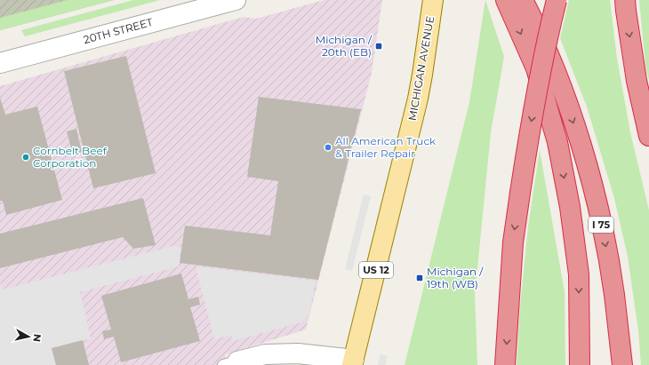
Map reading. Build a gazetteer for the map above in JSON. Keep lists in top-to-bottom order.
{
  "streets": {
    "highway": ["I 75"],
    "main road": ["MICHIGAN AVENUE", "US 12"],
    "street": ["20TH STREET"]
  },
  "places": {
    "transit": ["Michigan / 20th (EB)", "Michigan / 19th (WB)"],
    "other": ["All American Truck & Trailer Repair", "Cornbelt Beef Corporation"]
  },
  "north": "right"
}
